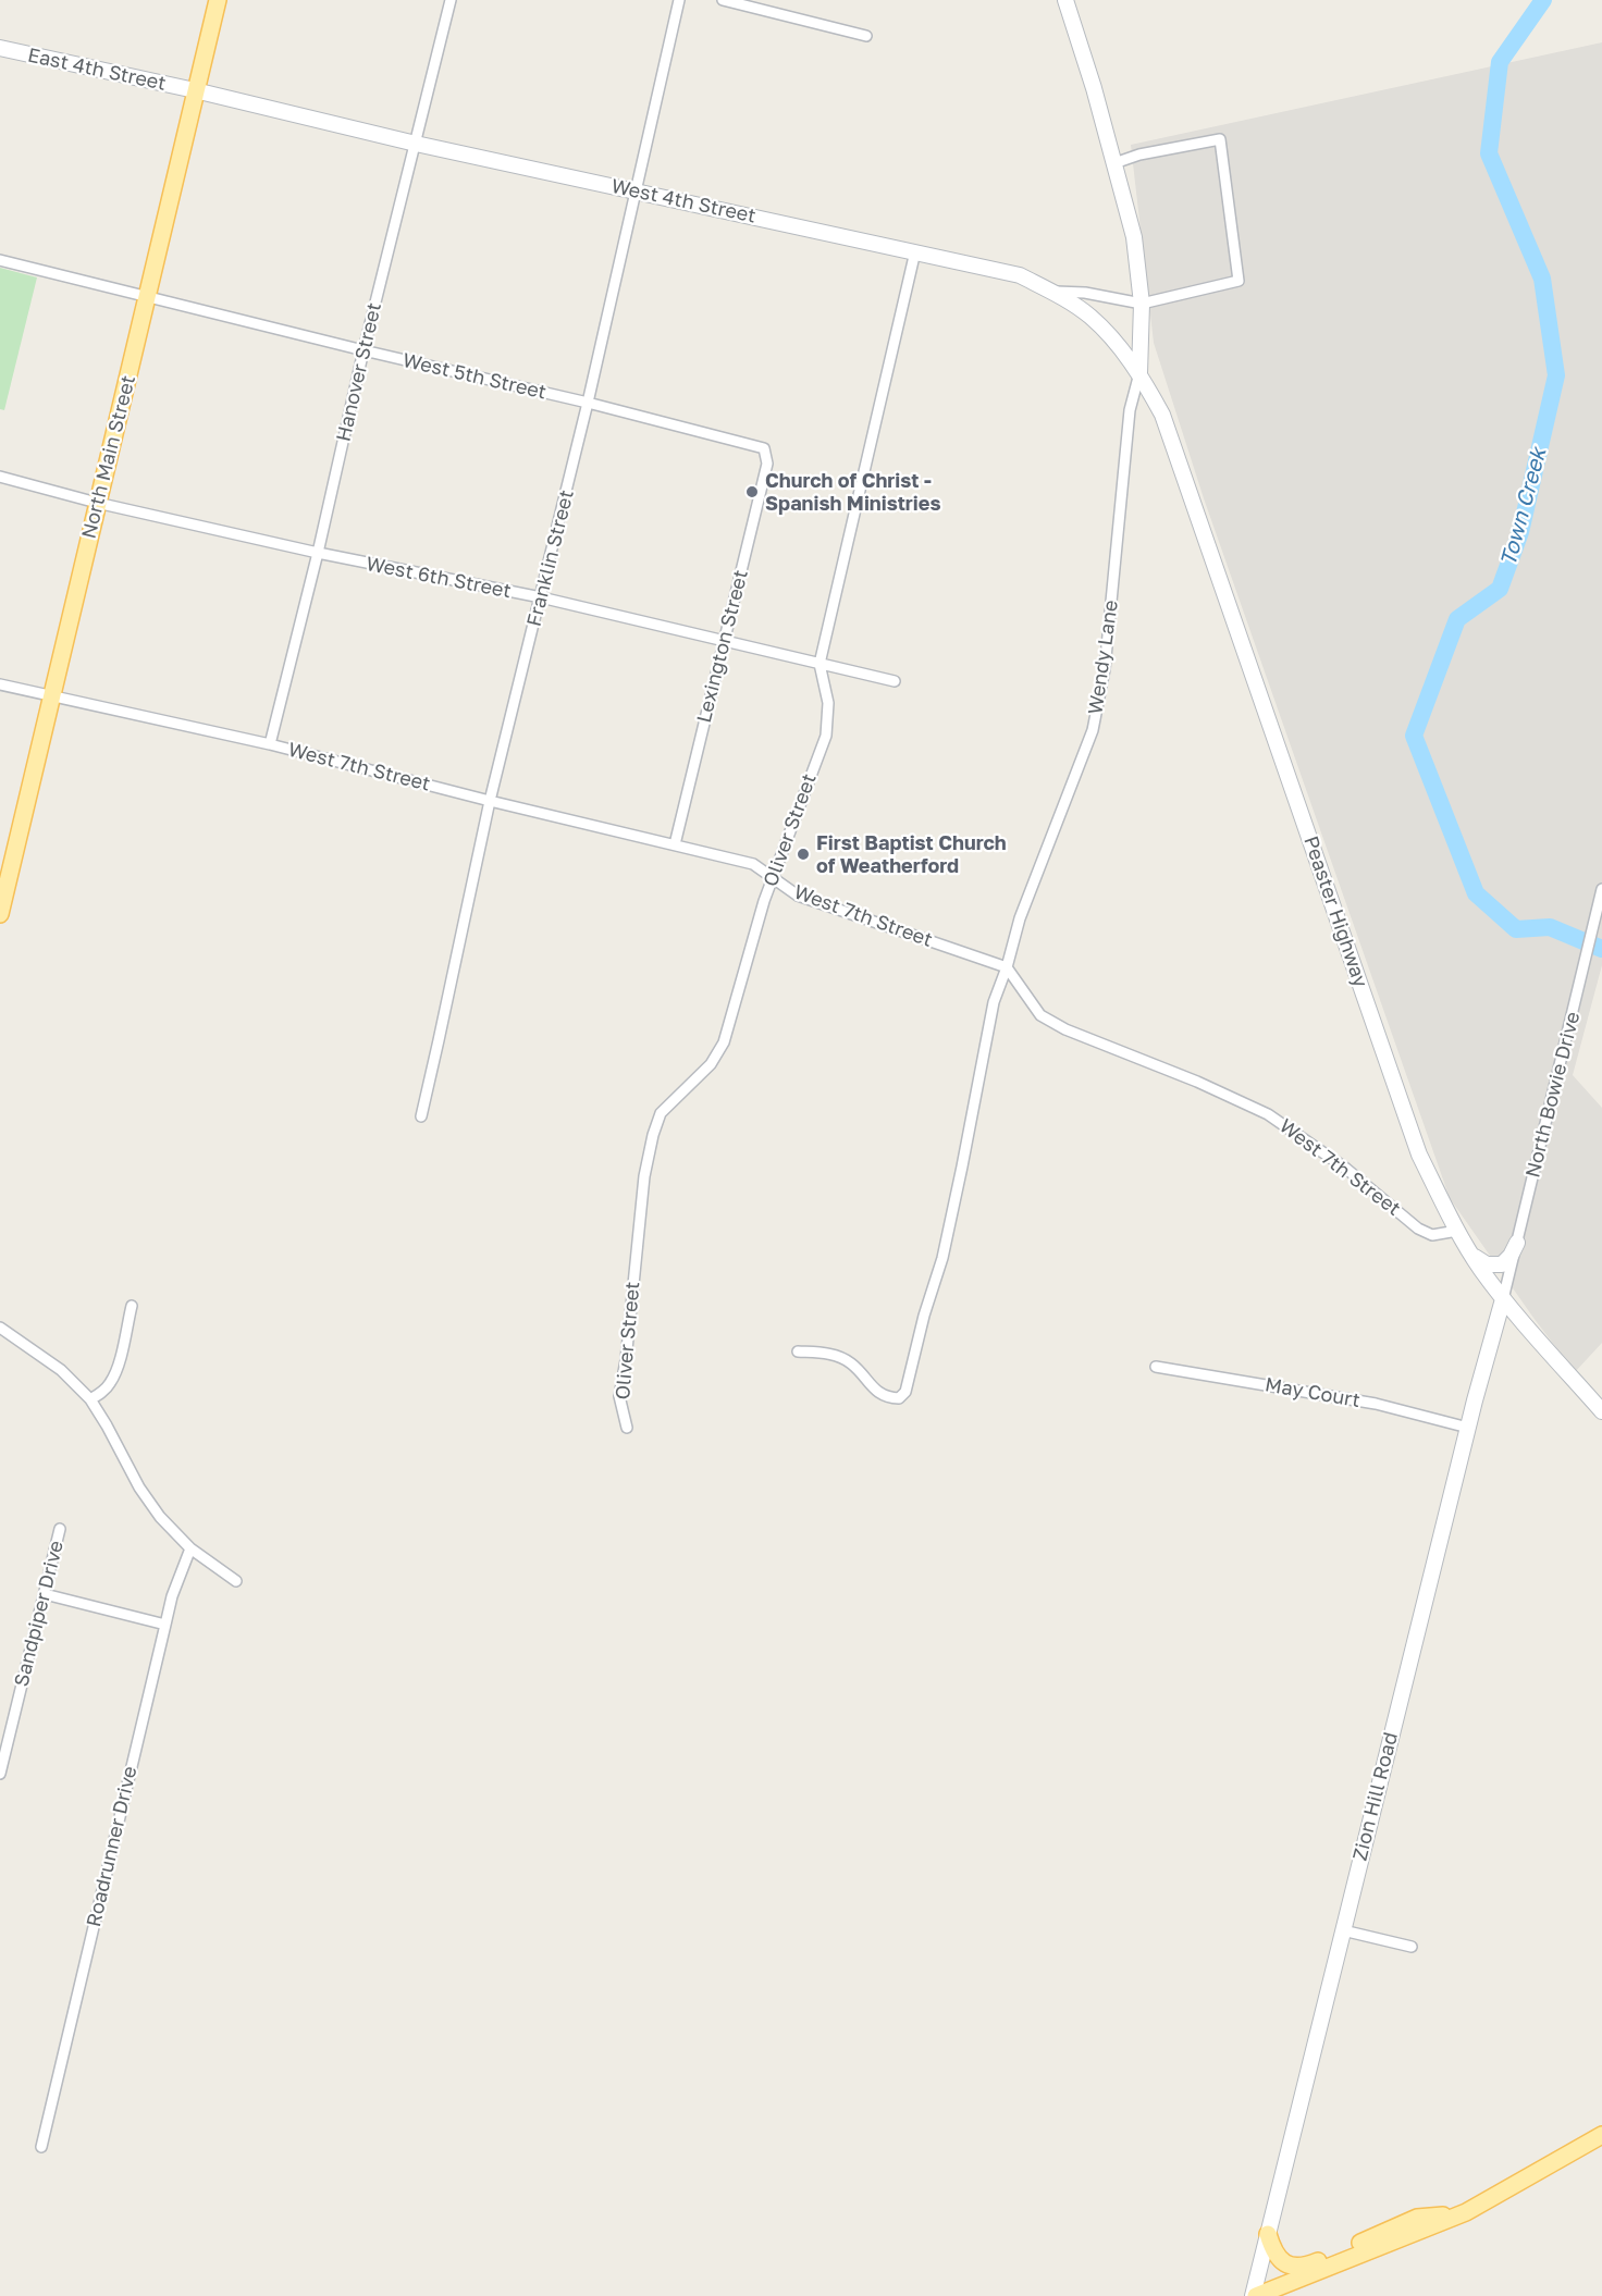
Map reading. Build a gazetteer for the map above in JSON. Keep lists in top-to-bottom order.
{
  "streets": {
    "main road": [
      "East 4th Street",
      "West 4th Street",
      "North Main Street",
      "Peaster Highway",
      "Zion Hill Road"
    ],
    "street": [
      "Hanover Street",
      "West 5th Street",
      "Franklin Street",
      "West 6th Street",
      "Lexington Street",
      "Wendy Lane",
      "West 7th Street",
      "Oliver Street",
      "North Bowie Drive",
      "May Court",
      "Sandpiper Drive",
      "Roadrunner Drive"
    ]
  },
  "crossings": [
    ["East 4th Street", "West 4th Street"],
    ["East 4th Street", "North Main Street"],
    ["West 4th Street", "Hanover Street"],
    ["West 4th Street", "North Main Street"],
    ["West 4th Street", "Franklin Street"],
    ["West 4th Street", "Wendy Lane"],
    ["West 4th Street", "Oliver Street"],
    ["West 4th Street", "Peaster Highway"],
    ["Hanover Street", "West 5th Street"],
    ["Hanover Street", "West 6th Street"],
    ["Hanover Street", "West 7th Street"],
    ["West 5th Street", "North Main Street"],
    ["West 5th Street", "Franklin Street"],
    ["West 5th Street", "Lexington Street"],
    ["North Main Street", "West 6th Street"],
    ["North Main Street", "West 7th Street"],
    ["Franklin Street", "West 6th Street"],
    ["Franklin Street", "West 7th Street"],
    ["West 6th Street", "Lexington Street"],
    ["West 6th Street", "Oliver Street"],
    ["Lexington Street", "West 7th Street"],
    ["Wendy Lane", "West 7th Street"],
    ["Wendy Lane", "Peaster Highway"],
    ["West 7th Street", "Oliver Street"],
    ["West 7th Street", "Peaster Highway"],
    ["Peaster Highway", "North Bowie Drive"],
    ["Peaster Highway", "Zion Hill Road"],
    ["North Bowie Drive", "Zion Hill Road"],
    ["May Court", "Zion Hill Road"]
  ],
  "water": ["Town Creek"],
  "places": ["Church of Christ - Spanish Ministries", "First Baptist Church of Weatherford"]
}
